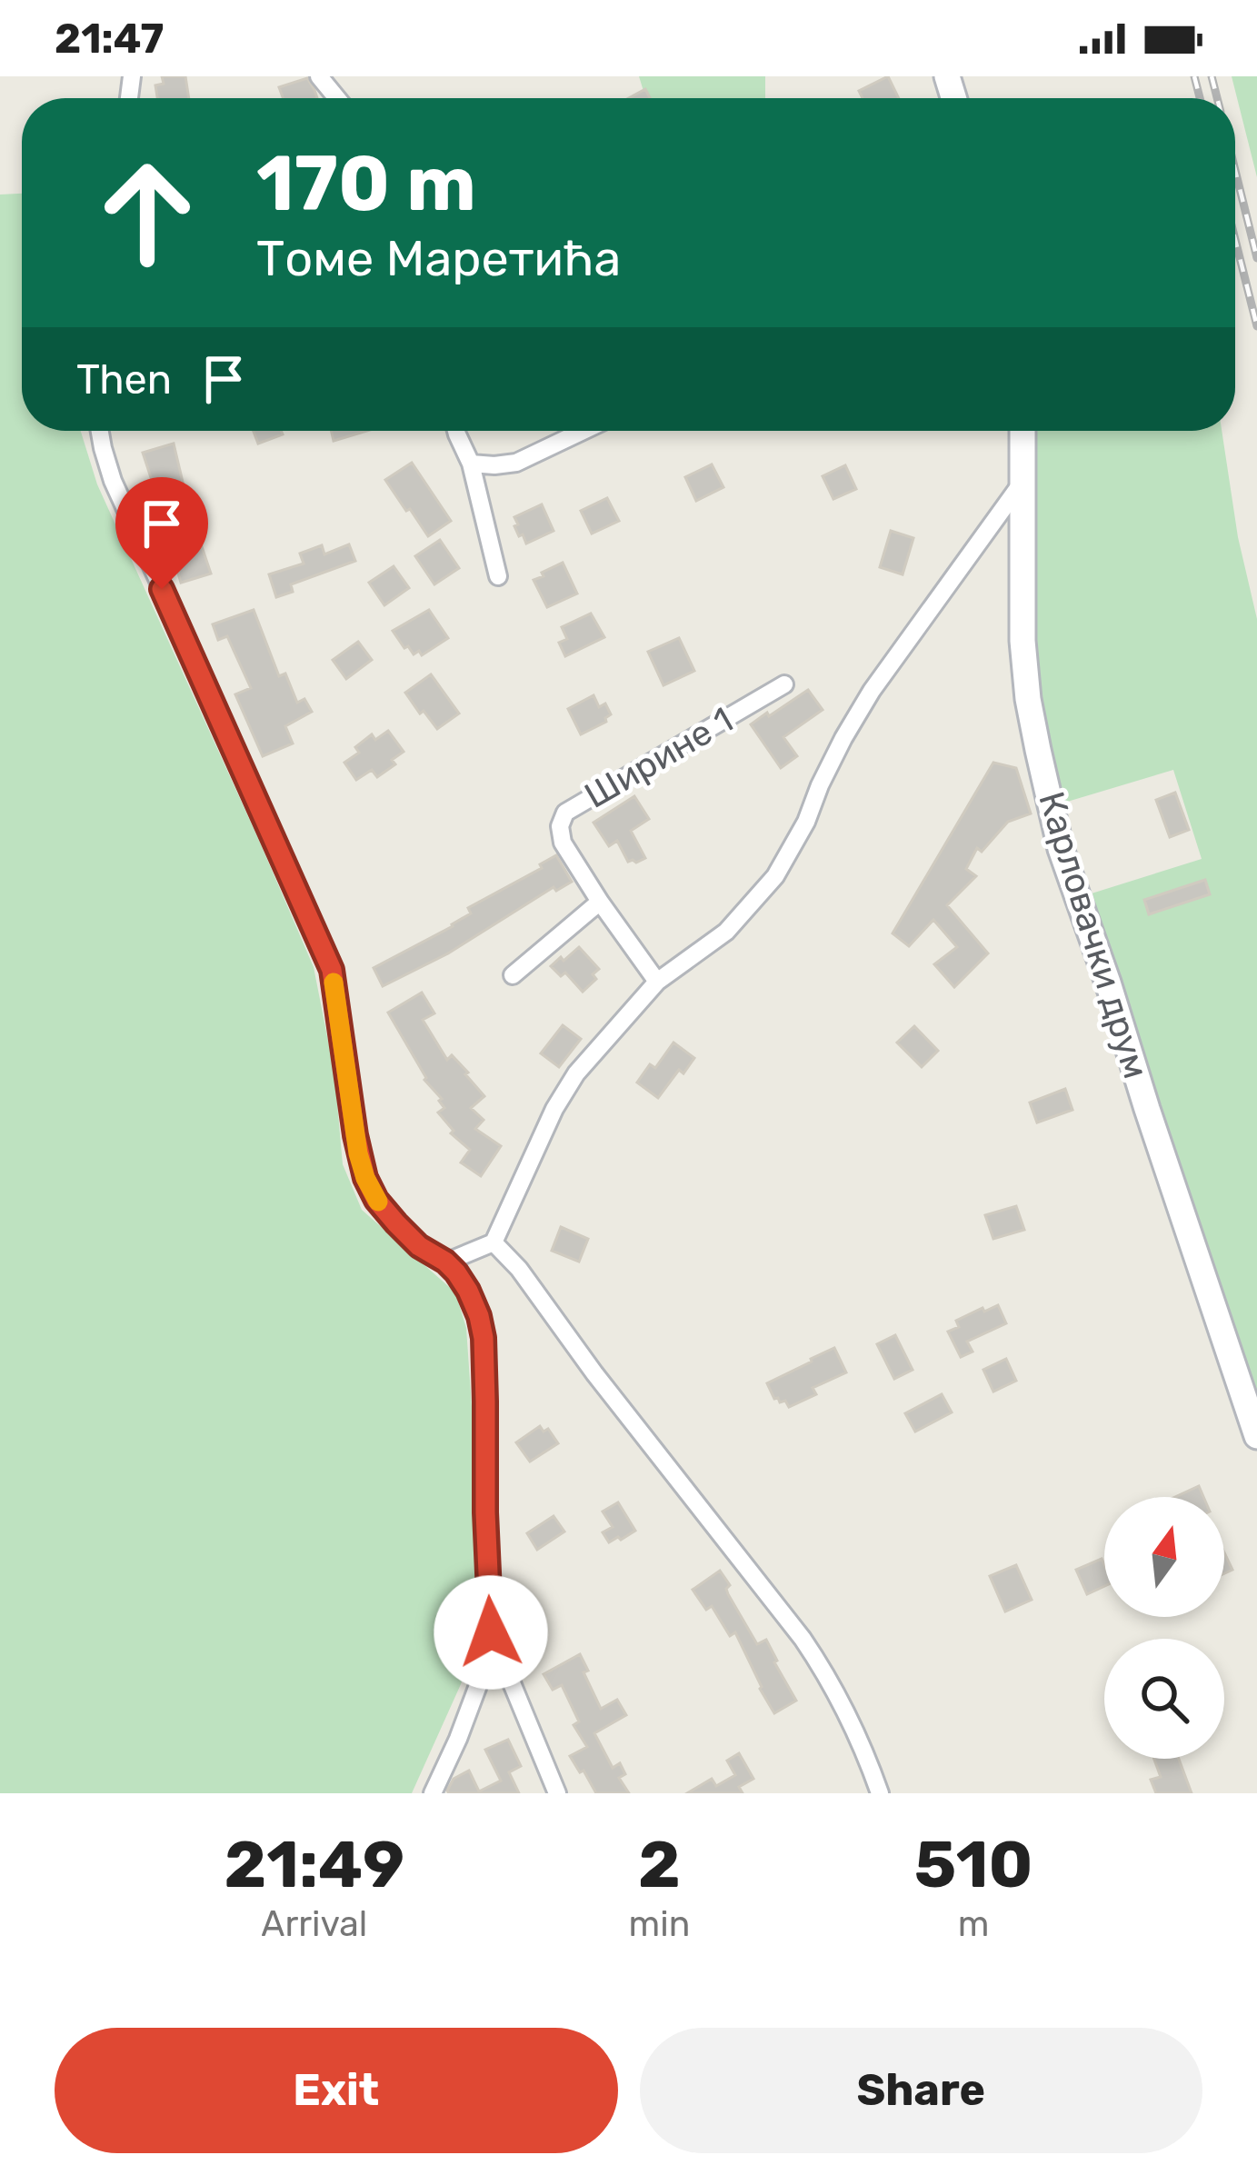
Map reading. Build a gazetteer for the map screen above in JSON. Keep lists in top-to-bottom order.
{
  "streets": {
    "main road": ["Карловачки друм"],
    "street": ["Ширине 1"]
  },
  "north": "top",
  "page": {
    "status": "21:47",
    "turn": ["170 m", "Томе Маретића"],
    "then": "Then",
    "eta": [
      "21:49",
      "Arrival",
      "2",
      "min",
      "510",
      "m"
    ],
    "buttons": ["Exit", "Share"]
  }
}
